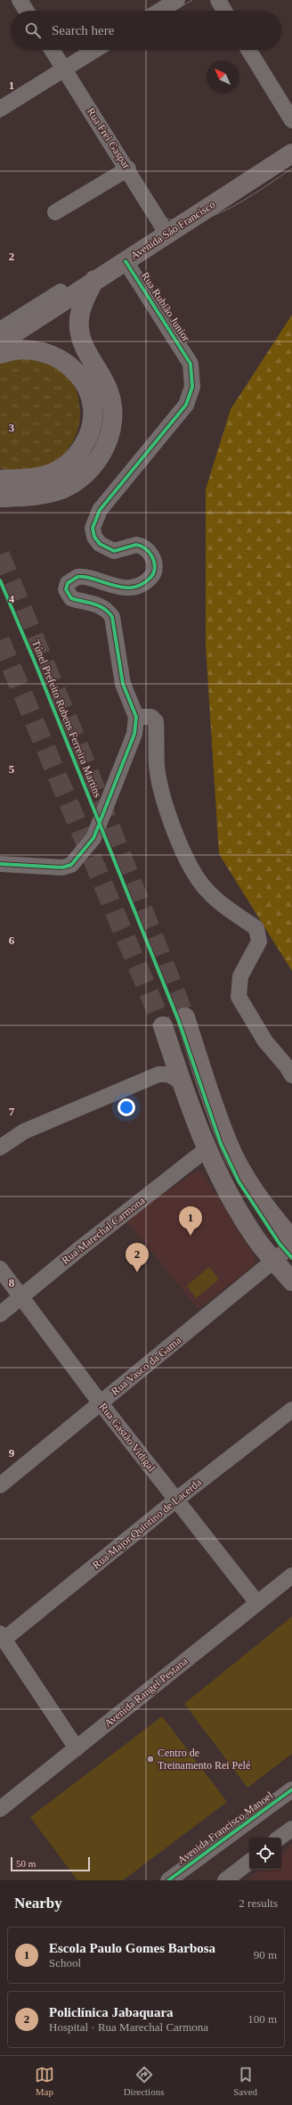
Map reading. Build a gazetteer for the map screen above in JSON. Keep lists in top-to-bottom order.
{
  "streets": {
    "main road": ["Avenida São Francisco"],
    "street": [
      "Rua Frei Gaspar",
      "Rua Rubião Junior",
      "Rua Marechal Carmona",
      "Rua Vasco da Gama",
      "Rua Gastão Vidigal",
      "Rua Major Quintino de Lacerda",
      "Avenida Rangel Pestana",
      "Avenida Francisco Manoel"
    ],
    "cycle path": ["Túnel Prefeito Rubens Ferreira Martins"]
  },
  "crossings": [
    ["Rua Frei Gaspar", "Avenida São Francisco"],
    ["Avenida São Francisco", "Rua Rubião Junior"],
    ["Rua Marechal Carmona", "Rua Gastão Vidigal"],
    ["Rua Vasco da Gama", "Rua Gastão Vidigal"],
    ["Rua Gastão Vidigal", "Rua Major Quintino de Lacerda"],
    ["Rua Gastão Vidigal", "Avenida Rangel Pestana"]
  ],
  "places": ["Centro de Treinamento Rei Pelé"],
  "scale_bar": "50 m",
  "north": "top left",
  "page": {
    "search": "Search here",
    "pins": ["1", "2"],
    "scale": "50 m",
    "heading": ["Nearby", "2 results"],
    "list": [
      {
        "mark": "1",
        "name": "Escola Paulo Gomes Barbosa",
        "note": "School",
        "value": "90 m"
      },
      {
        "mark": "2",
        "name": "Policlínica Jabaquara",
        "note": "Hospital · Rua Marechal Carmona",
        "value": "100 m"
      }
    ],
    "nav": ["Map", "Directions", "Saved"]
  },
  "grid": {
    "rows": [
      "1",
      "2",
      "3",
      "4",
      "5",
      "6",
      "7",
      "8",
      "9"
    ]
  }
}
